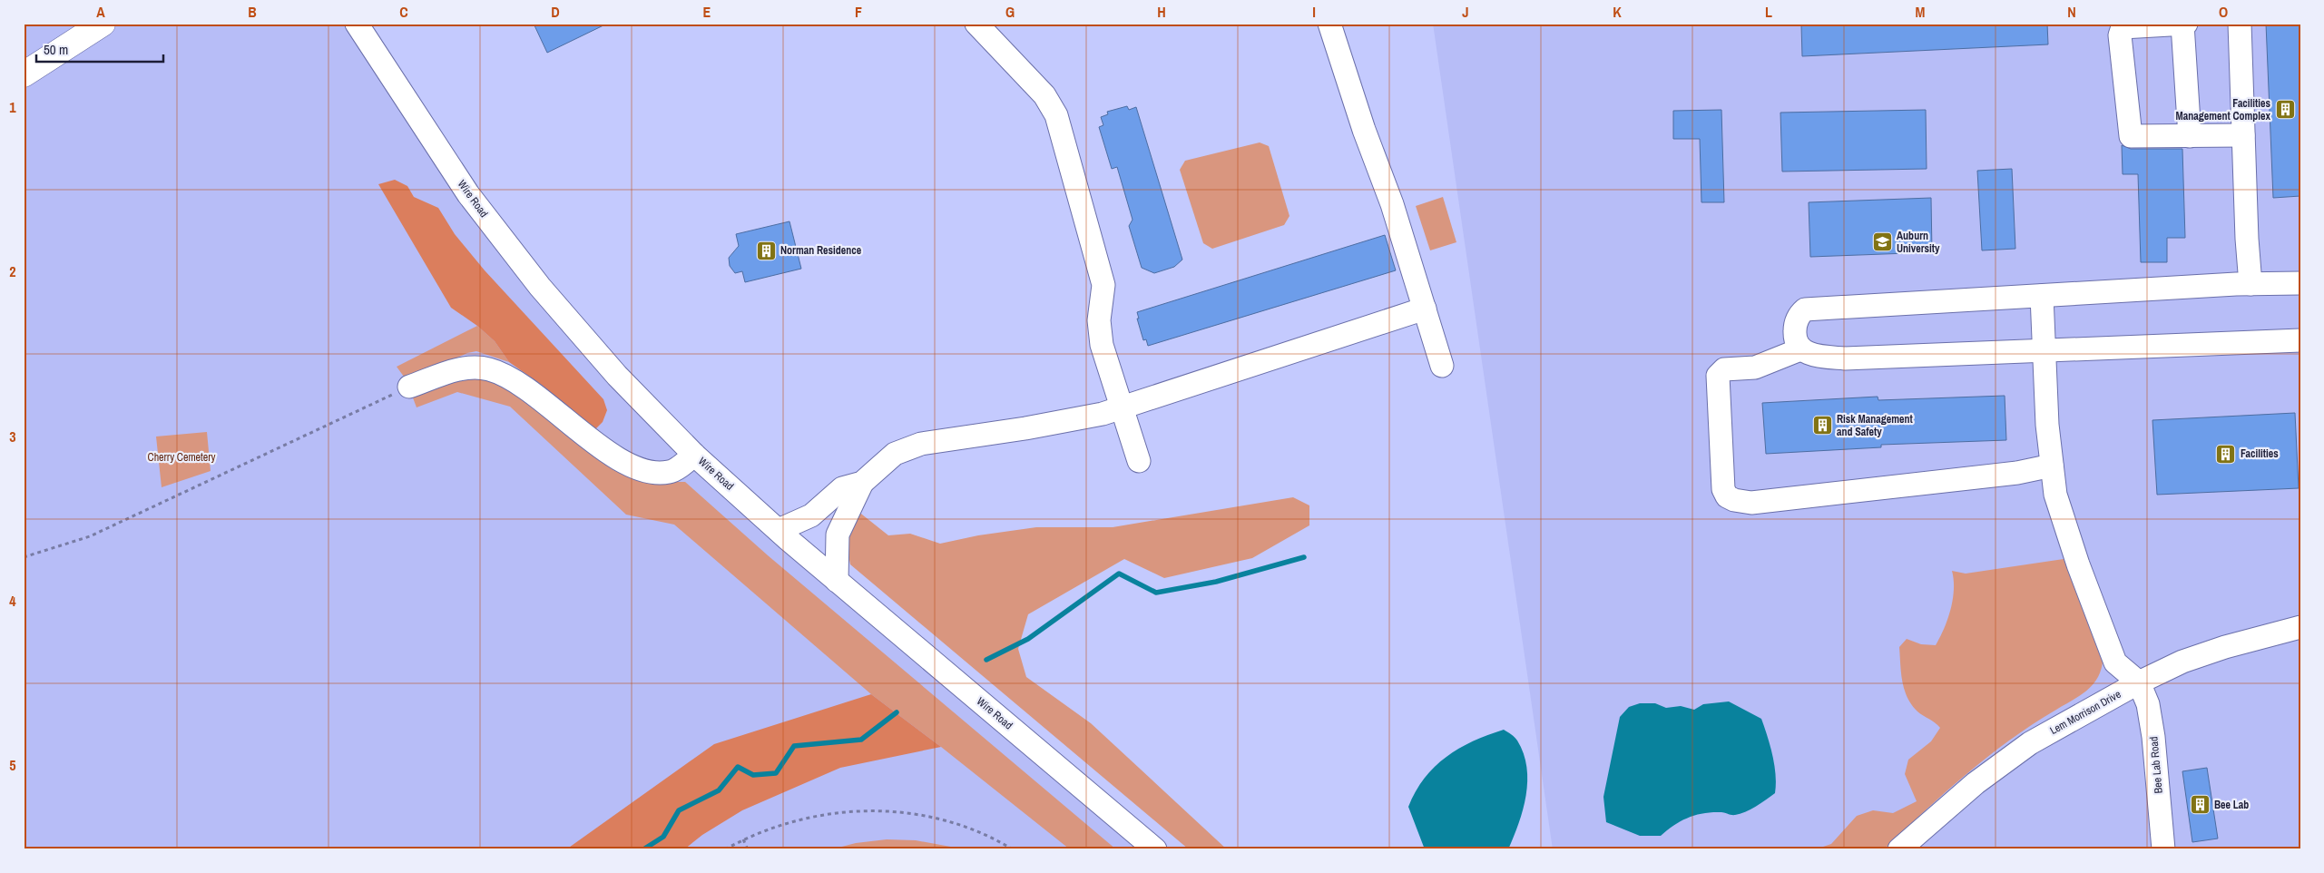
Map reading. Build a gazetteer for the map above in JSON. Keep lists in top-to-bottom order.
{
  "streets": {
    "street": ["Wire Road", "Lem Morrison Drive", "Bee Lab Road"]
  },
  "crossings": [
    ["Lem Morrison Drive", "Bee Lab Road"]
  ],
  "parks": ["Cherry Cemetery"],
  "places": {
    "building": [
      "Facilities Management Complex",
      "Norman Residence",
      "Risk Management and Safety",
      "Facilities",
      "Bee Lab"
    ],
    "school or university": ["Auburn University"]
  },
  "scale_bar": "50 m",
  "grid": {
    "columns": [
      "A",
      "B",
      "C",
      "D",
      "E",
      "F",
      "G",
      "H",
      "I",
      "J",
      "K",
      "L",
      "M",
      "N",
      "O"
    ],
    "rows": [
      "1",
      "2",
      "3",
      "4",
      "5"
    ]
  }
}
